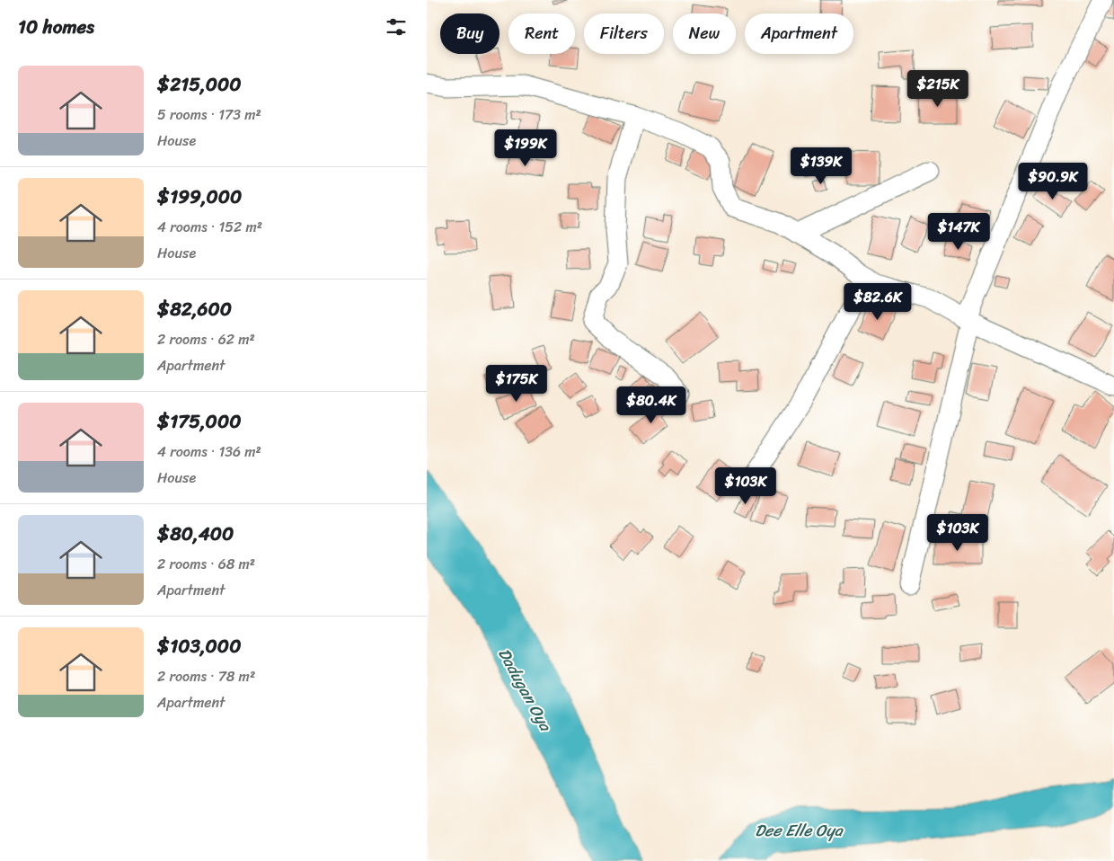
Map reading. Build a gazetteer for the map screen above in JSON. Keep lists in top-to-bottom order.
{
  "water": ["Dadugan Oya", "Dee Elle Oya"],
  "page": {
    "heading": "10 homes",
    "chip": [
      "Buy",
      "Rent",
      "Filters",
      "New",
      "Apartment"
    ],
    "list": [
      {
        "name": "$215,000",
        "note": "5 rooms · 173 m² · House"
      },
      {
        "name": "$199,000",
        "note": "4 rooms · 152 m² · House"
      },
      {
        "name": "$82,600",
        "note": "2 rooms · 62 m² · Apartment"
      },
      {
        "name": "$175,000",
        "note": "4 rooms · 136 m² · House"
      },
      {
        "name": "$80,400",
        "note": "2 rooms · 68 m² · Apartment"
      },
      {
        "name": "$103,000",
        "note": "2 rooms · 78 m² · Apartment"
      }
    ],
    "price": [
      "$215K",
      "$199K",
      "$139K",
      "$90.9K",
      "$147K",
      "$82.6K",
      "$175K",
      "$80.4K",
      "$103K",
      "$103K"
    ]
  }
}
